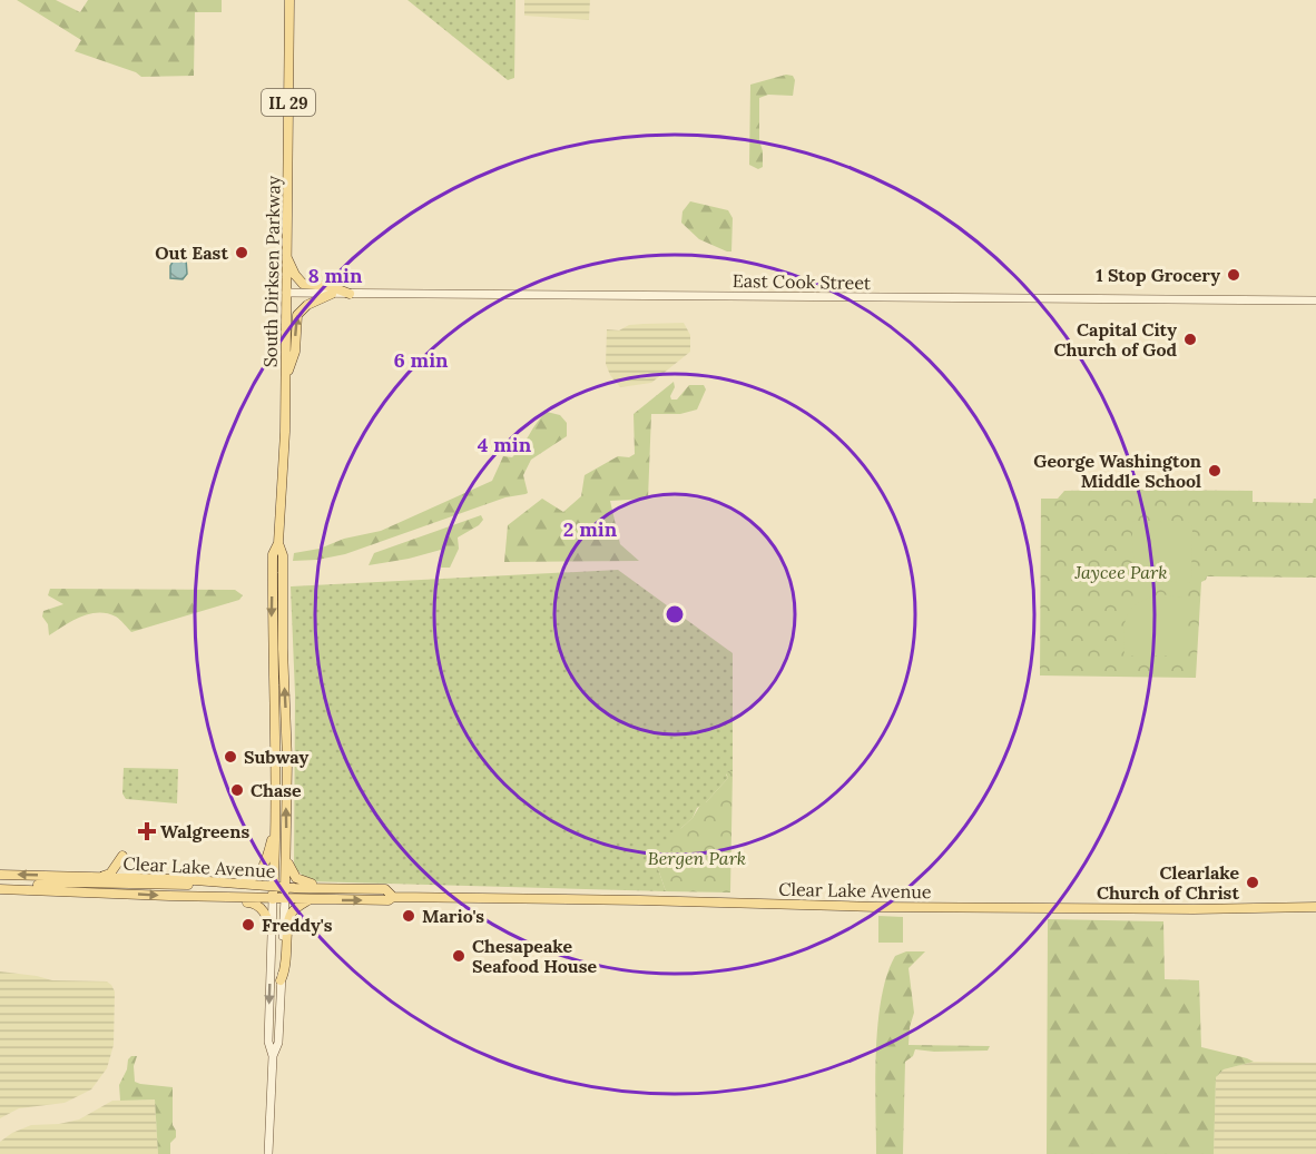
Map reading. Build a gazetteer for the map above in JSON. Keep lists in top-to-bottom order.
{
  "streets": {
    "main road": ["IL 29", "South Dirksen Parkway", "Clear Lake Avenue"],
    "street": ["East Cook Street"]
  },
  "crossings": [
    ["IL 29", "South Dirksen Parkway"],
    ["IL 29", "Clear Lake Avenue"],
    ["South Dirksen Parkway", "East Cook Street"],
    ["South Dirksen Parkway", "Clear Lake Avenue"]
  ],
  "parks": ["Jaycee Park", "Bergen Park"],
  "places": {
    "other": [
      "Out East",
      "1 Stop Grocery",
      "Capital City Church of God",
      "George Washington Middle School",
      "Subway",
      "Chase",
      "Clearlake Church of Christ",
      "Mario's",
      "Freddy's",
      "Chesapeake Seafood House"
    ],
    "health": ["Walgreens"]
  },
  "rings": [
    "8 min",
    "6 min",
    "4 min",
    "2 min"
  ]
}
